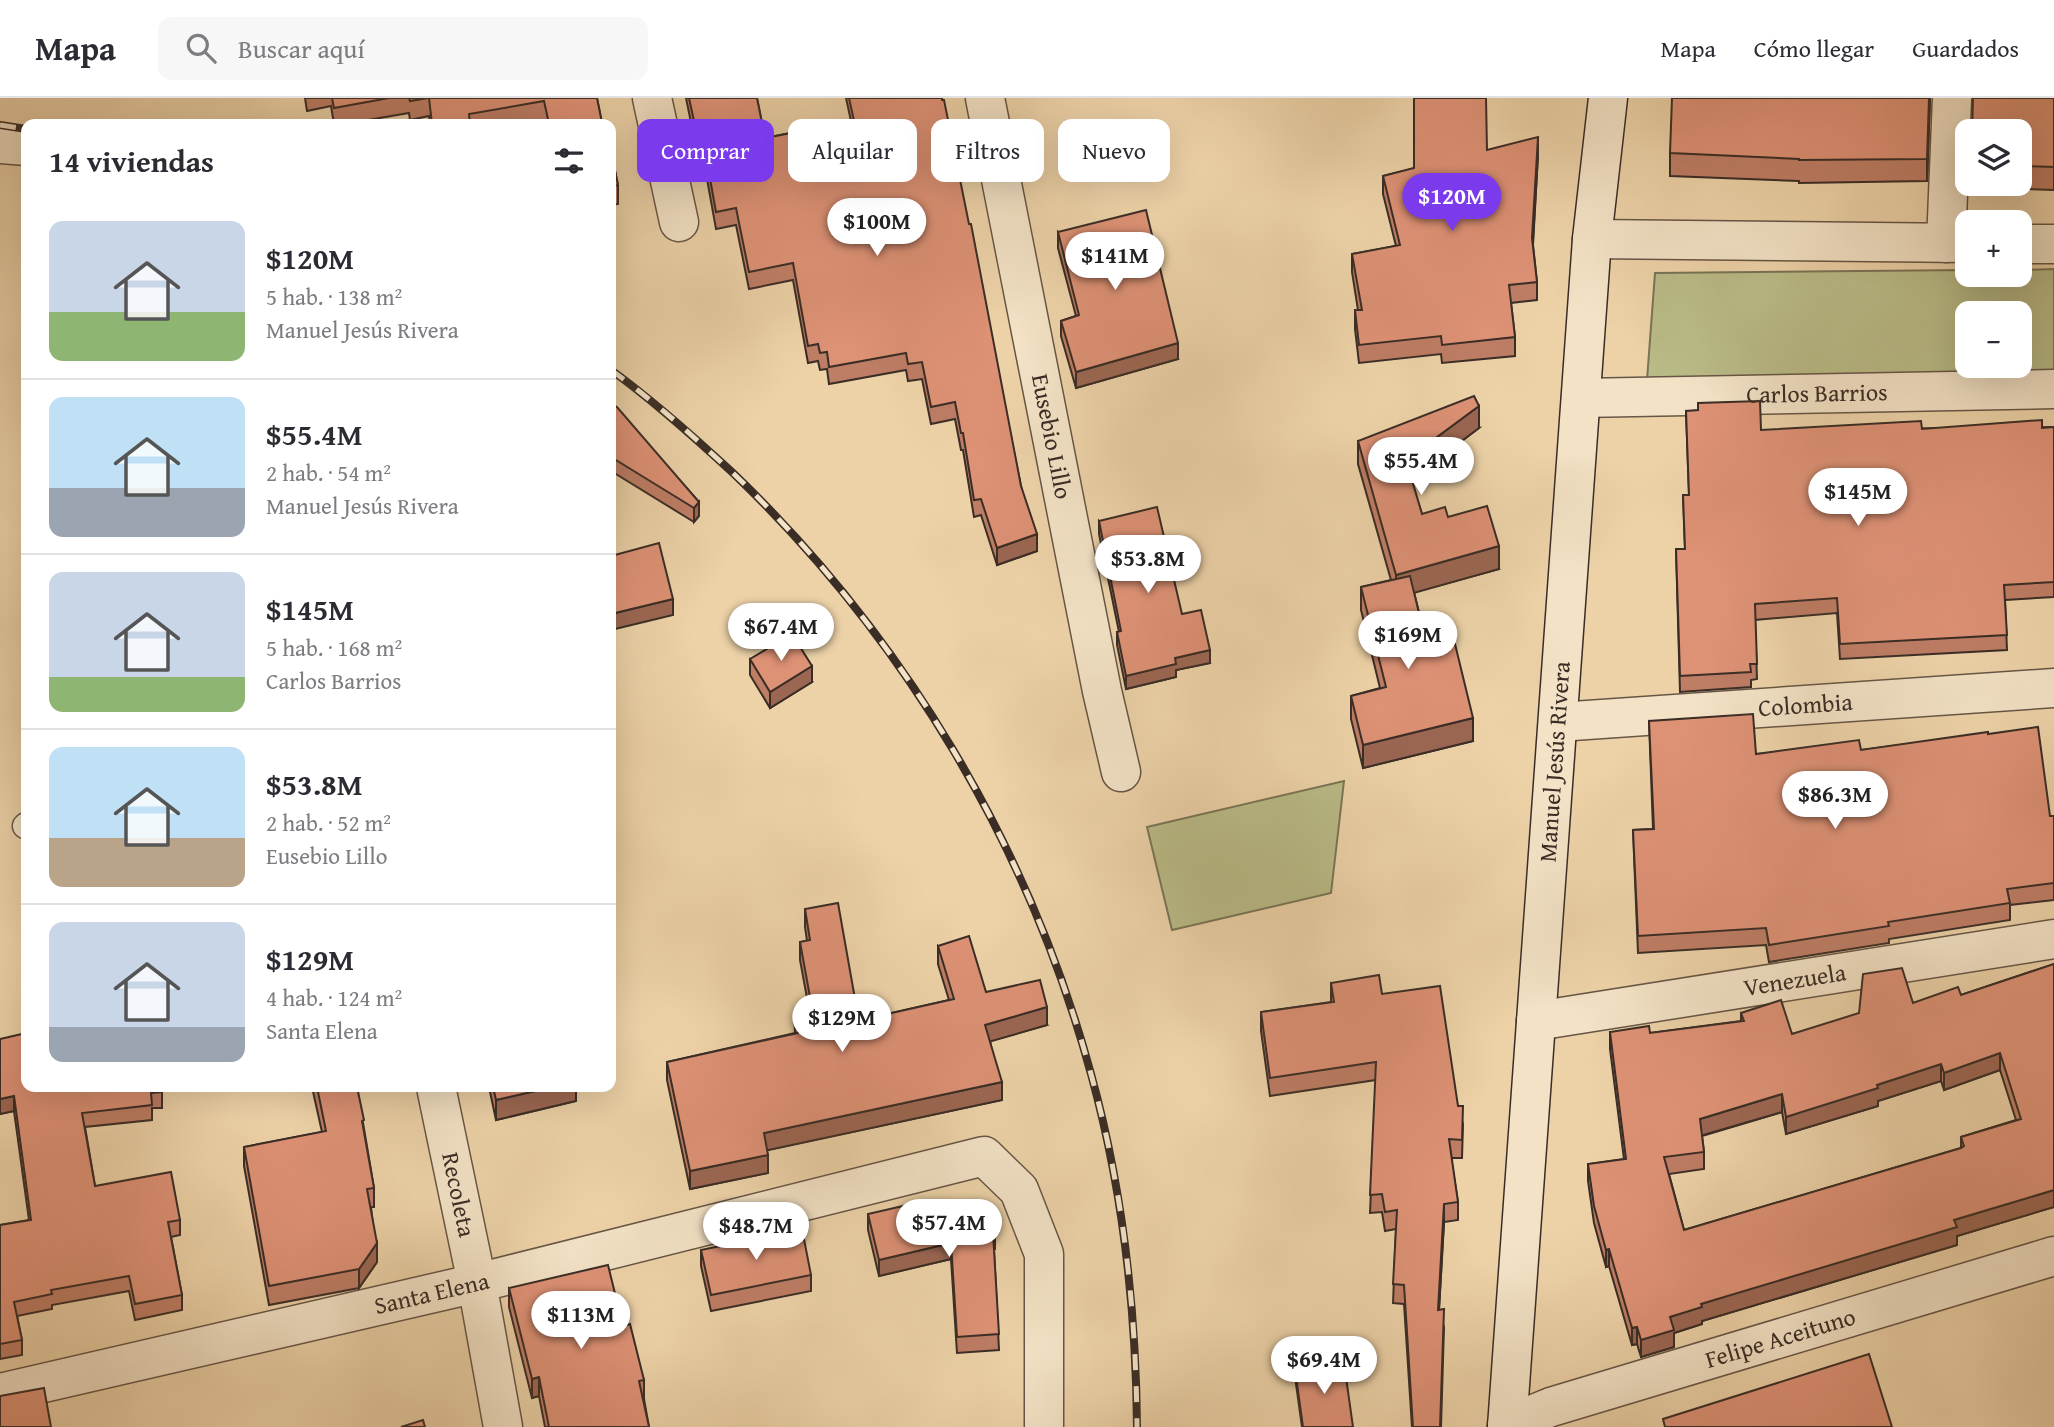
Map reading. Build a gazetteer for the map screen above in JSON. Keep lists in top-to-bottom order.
{
  "streets": {
    "street": [
      "Carlos Barrios",
      "Eusebio Lillo",
      "Colombia",
      "Manuel Jesús Rivera",
      "Venezuela",
      "Recoleta",
      "Santa Elena",
      "Felipe Aceituno"
    ]
  },
  "crossings": [
    ["Carlos Barrios", "Manuel Jesús Rivera"],
    ["Colombia", "Manuel Jesús Rivera"],
    ["Manuel Jesús Rivera", "Venezuela"],
    ["Manuel Jesús Rivera", "Felipe Aceituno"],
    ["Recoleta", "Santa Elena"]
  ],
  "page": {
    "header": "Mapa",
    "search": "Buscar aquí",
    "nav": ["Mapa", "Cómo llegar", "Guardados"],
    "map_buttons": ["+", "−"],
    "chip": [
      "Comprar",
      "Alquilar",
      "Filtros",
      "Nuevo"
    ],
    "heading": "14 viviendas",
    "price": [
      "$120M",
      "$100M",
      "$141M",
      "$55.4M",
      "$145M",
      "$53.8M",
      "$67.4M",
      "$169M",
      "$86.3M",
      "$129M",
      "$57.4M",
      "$48.7M",
      "$113M",
      "$69.4M"
    ],
    "list": [
      {
        "name": "$120M",
        "note": "5 hab. · 138 m² · Manuel Jesús Rivera"
      },
      {
        "name": "$55.4M",
        "note": "2 hab. · 54 m² · Manuel Jesús Rivera"
      },
      {
        "name": "$145M",
        "note": "5 hab. · 168 m² · Carlos Barrios"
      },
      {
        "name": "$53.8M",
        "note": "2 hab. · 52 m² · Eusebio Lillo"
      },
      {
        "name": "$129M",
        "note": "4 hab. · 124 m² · Santa Elena"
      }
    ]
  }
}
